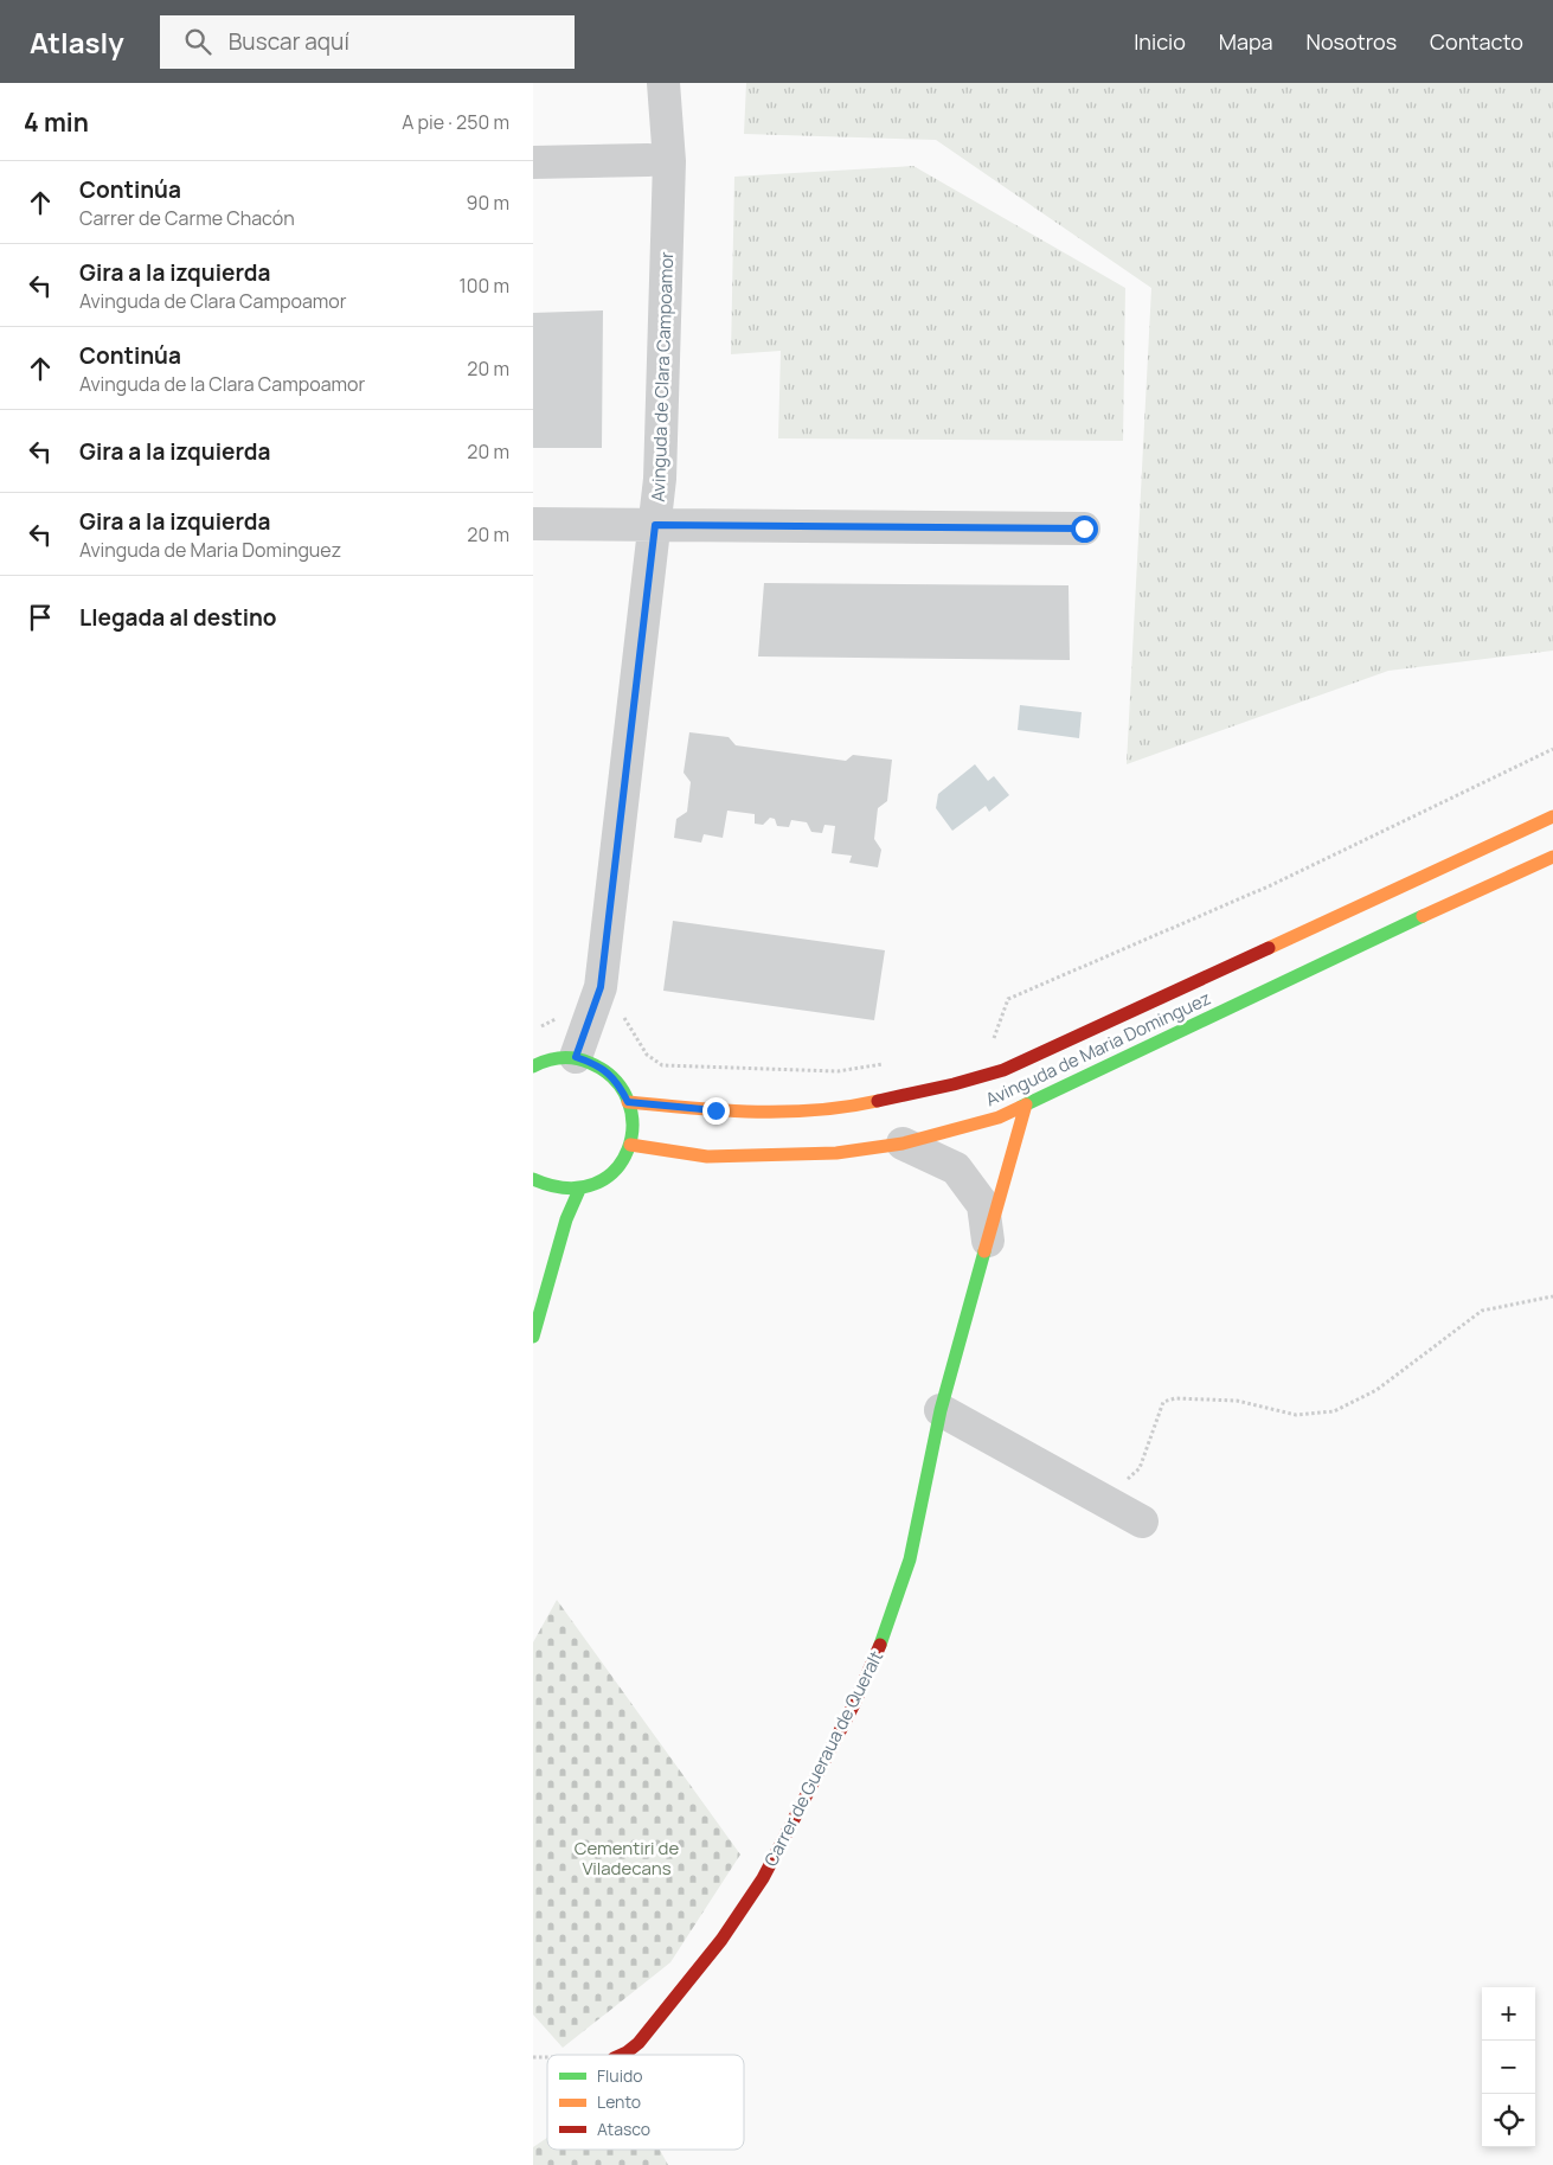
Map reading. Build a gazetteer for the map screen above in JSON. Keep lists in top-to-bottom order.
{
  "streets": {
    "street": ["Avinguda de Clara Campoamor", "Avinguda de Maria Dominguez", "Carrer de Gueraua de Queralt"]
  },
  "crossings": [
    ["Avinguda de Maria Dominguez", "Carrer de Gueraua de Queralt"]
  ],
  "parks": ["Cementiri de Viladecans"],
  "legend": ["Fluido", "Lento", "Atasco"],
  "page": {
    "header": "Atlasly",
    "search": "Buscar aquí",
    "nav": [
      "Inicio",
      "Mapa",
      "Nosotros",
      "Contacto"
    ],
    "heading": ["4 min", "A pie · 250 m"],
    "list": [
      ["Continúa", "Carrer de Carme Chacón", "90 m"],
      ["Gira a la izquierda", "Avinguda de Clara Campoamor", "100 m"],
      ["Continúa", "Avinguda de la Clara Campoamor", "20 m"],
      ["Gira a la izquierda", "20 m"],
      ["Gira a la izquierda", "Avinguda de Maria Dominguez", "20 m"],
      "Llegada al destino"
    ],
    "map_buttons": ["+", "−"]
  }
}
